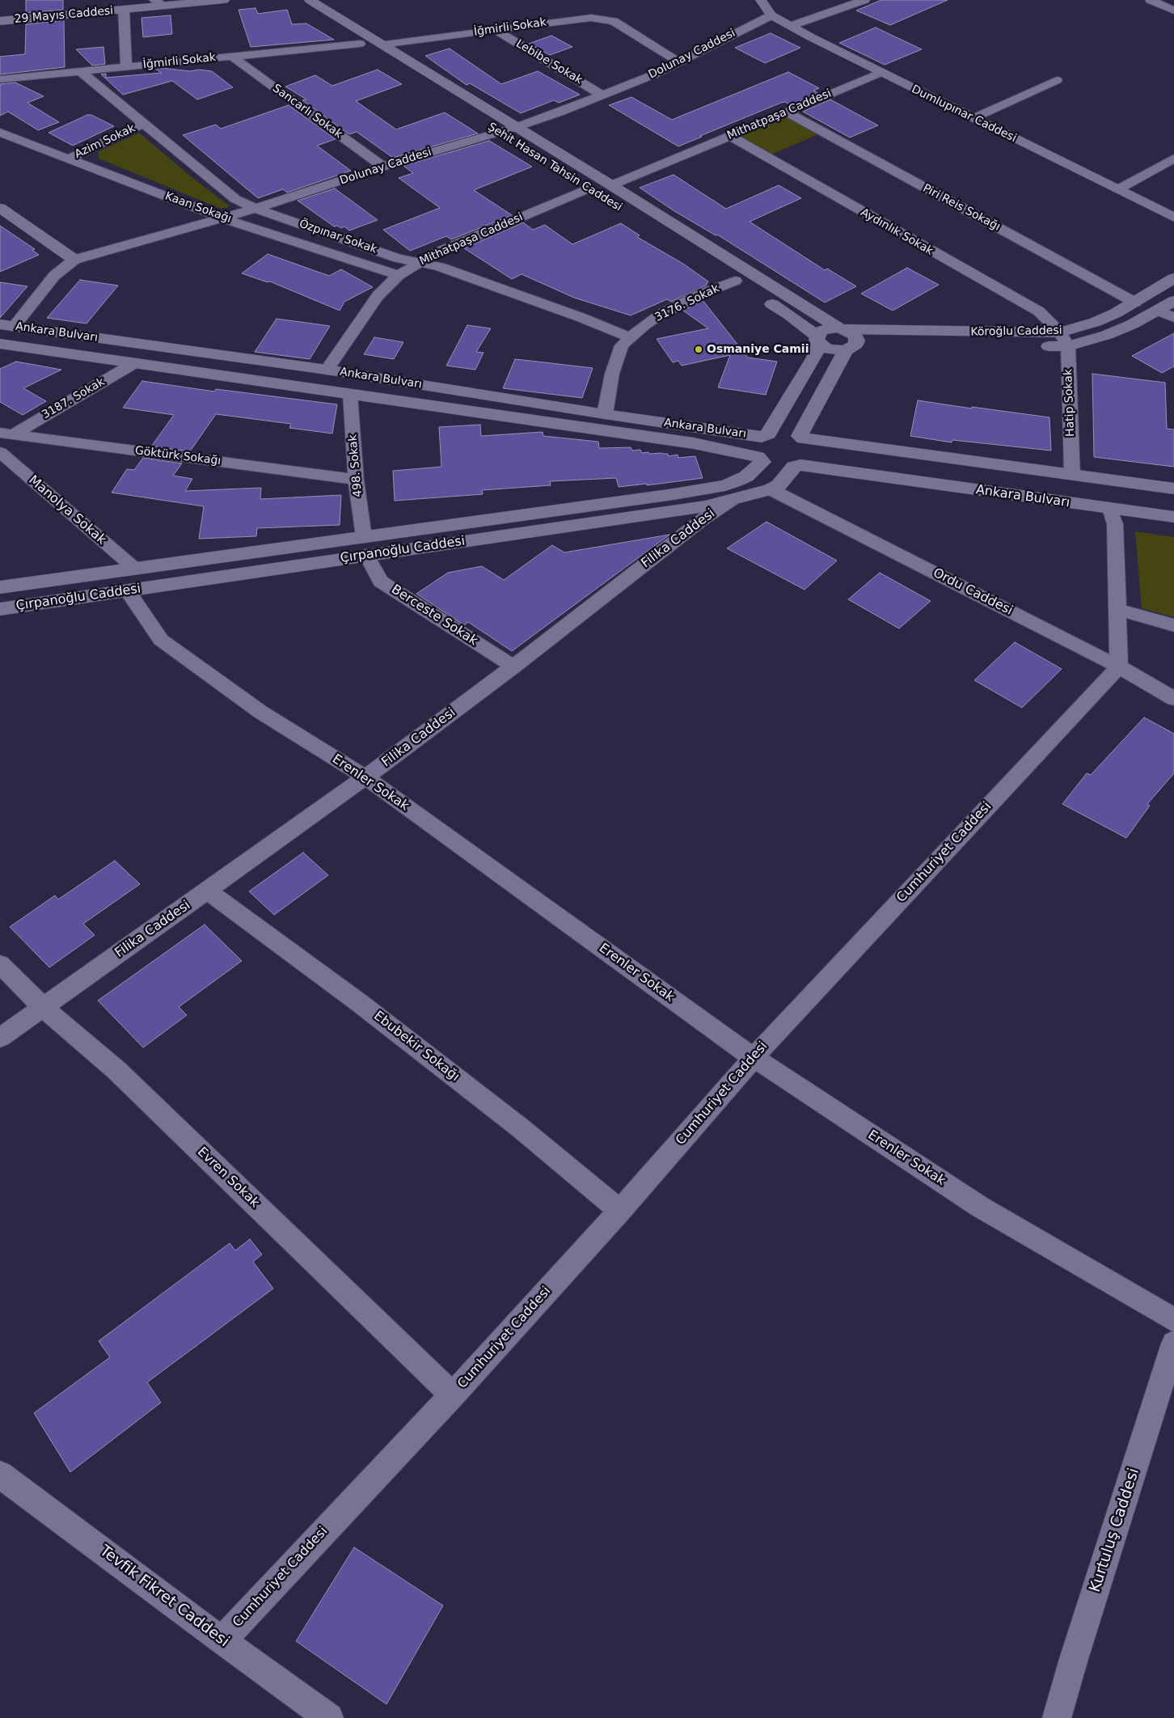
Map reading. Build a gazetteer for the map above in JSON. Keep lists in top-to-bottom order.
{
  "streets": {
    "main road": [
      "29 Mayıs Caddesi",
      "Dumlupınar Caddesi",
      "Şehit Hasan Tahsin Caddesi",
      "Köroğlu Caddesi",
      "Ankara Bulvarı",
      "Çırpanoğlu Caddesi"
    ],
    "street": [
      "İğmirli Sokak",
      "Dolunay Caddesi",
      "Lebibe Sokak",
      "Sancarlı Sokak",
      "Mithatpaşa Caddesi",
      "Azim Sokak",
      "Kaan Sokağı",
      "Piri Reis Sokağı",
      "Aydınlık Sokak",
      "Özpınar Sokak",
      "3176. Sokak",
      "3187. Sokak",
      "Hatip Sokak",
      "Göktürk Sokağı",
      "498. Sokak",
      "Manolya Sokak",
      "Filika Caddesi",
      "Ordu Caddesi",
      "Berceste Sokak",
      "Erenler Sokak",
      "Cumhuriyet Caddesi",
      "Ebubekir Sokağı",
      "Evren Sokak",
      "Kurtuluş Caddesi",
      "Tevfik Fikret Caddesi"
    ]
  },
  "crossings": [
    ["İğmirli Sokak", "Dolunay Caddesi"],
    ["İğmirli Sokak", "Lebibe Sokak"],
    ["İğmirli Sokak", "Sancarlı Sokak"],
    ["İğmirli Sokak", "Şehit Hasan Tahsin Caddesi"],
    ["İğmirli Sokak", "Özpınar Sokak"],
    ["Dolunay Caddesi", "Lebibe Sokak"],
    ["Dolunay Caddesi", "Sancarlı Sokak"],
    ["Dolunay Caddesi", "Dumlupınar Caddesi"],
    ["Dolunay Caddesi", "Şehit Hasan Tahsin Caddesi"],
    ["Dolunay Caddesi", "Kaan Sokağı"],
    ["Dolunay Caddesi", "Özpınar Sokak"],
    ["Dolunay Caddesi", "Ankara Bulvarı"],
    ["Dumlupınar Caddesi", "Mithatpaşa Caddesi"],
    ["Mithatpaşa Caddesi", "Şehit Hasan Tahsin Caddesi"],
    ["Mithatpaşa Caddesi", "Kaan Sokağı"],
    ["Mithatpaşa Caddesi", "Piri Reis Sokağı"],
    ["Mithatpaşa Caddesi", "Aydınlık Sokak"],
    ["Mithatpaşa Caddesi", "Özpınar Sokak"],
    ["Mithatpaşa Caddesi", "Ankara Bulvarı"],
    ["Azim Sokak", "Kaan Sokağı"],
    ["Azim Sokak", "Özpınar Sokak"],
    ["Şehit Hasan Tahsin Caddesi", "Köroğlu Caddesi"],
    ["Piri Reis Sokağı", "Köroğlu Caddesi"],
    ["Aydınlık Sokak", "Köroğlu Caddesi"],
    ["Aydınlık Sokak", "Hatip Sokak"],
    ["Özpınar Sokak", "3176. Sokak"],
    ["3176. Sokak", "Ankara Bulvarı"],
    ["Köroğlu Caddesi", "Hatip Sokak"],
    ["Ankara Bulvarı", "3187. Sokak"],
    ["Ankara Bulvarı", "Hatip Sokak"],
    ["Ankara Bulvarı", "498. Sokak"],
    ["Ankara Bulvarı", "Çırpanoğlu Caddesi"],
    ["3187. Sokak", "Göktürk Sokağı"],
    ["Göktürk Sokağı", "498. Sokak"],
    ["498. Sokak", "Çırpanoğlu Caddesi"],
    ["498. Sokak", "Berceste Sokak"],
    ["Manolya Sokak", "Çırpanoğlu Caddesi"],
    ["Filika Caddesi", "Çırpanoğlu Caddesi"],
    ["Filika Caddesi", "Berceste Sokak"],
    ["Filika Caddesi", "Erenler Sokak"],
    ["Filika Caddesi", "Ebubekir Sokağı"],
    ["Filika Caddesi", "Evren Sokak"],
    ["Çırpanoğlu Caddesi", "Ordu Caddesi"],
    ["Çırpanoğlu Caddesi", "Berceste Sokak"],
    ["Çırpanoğlu Caddesi", "Erenler Sokak"],
    ["Ordu Caddesi", "Cumhuriyet Caddesi"],
    ["Erenler Sokak", "Cumhuriyet Caddesi"],
    ["Cumhuriyet Caddesi", "Ebubekir Sokağı"],
    ["Cumhuriyet Caddesi", "Evren Sokak"],
    ["Cumhuriyet Caddesi", "Tevfik Fikret Caddesi"]
  ],
  "places": ["Osmaniye Camii"]
}
